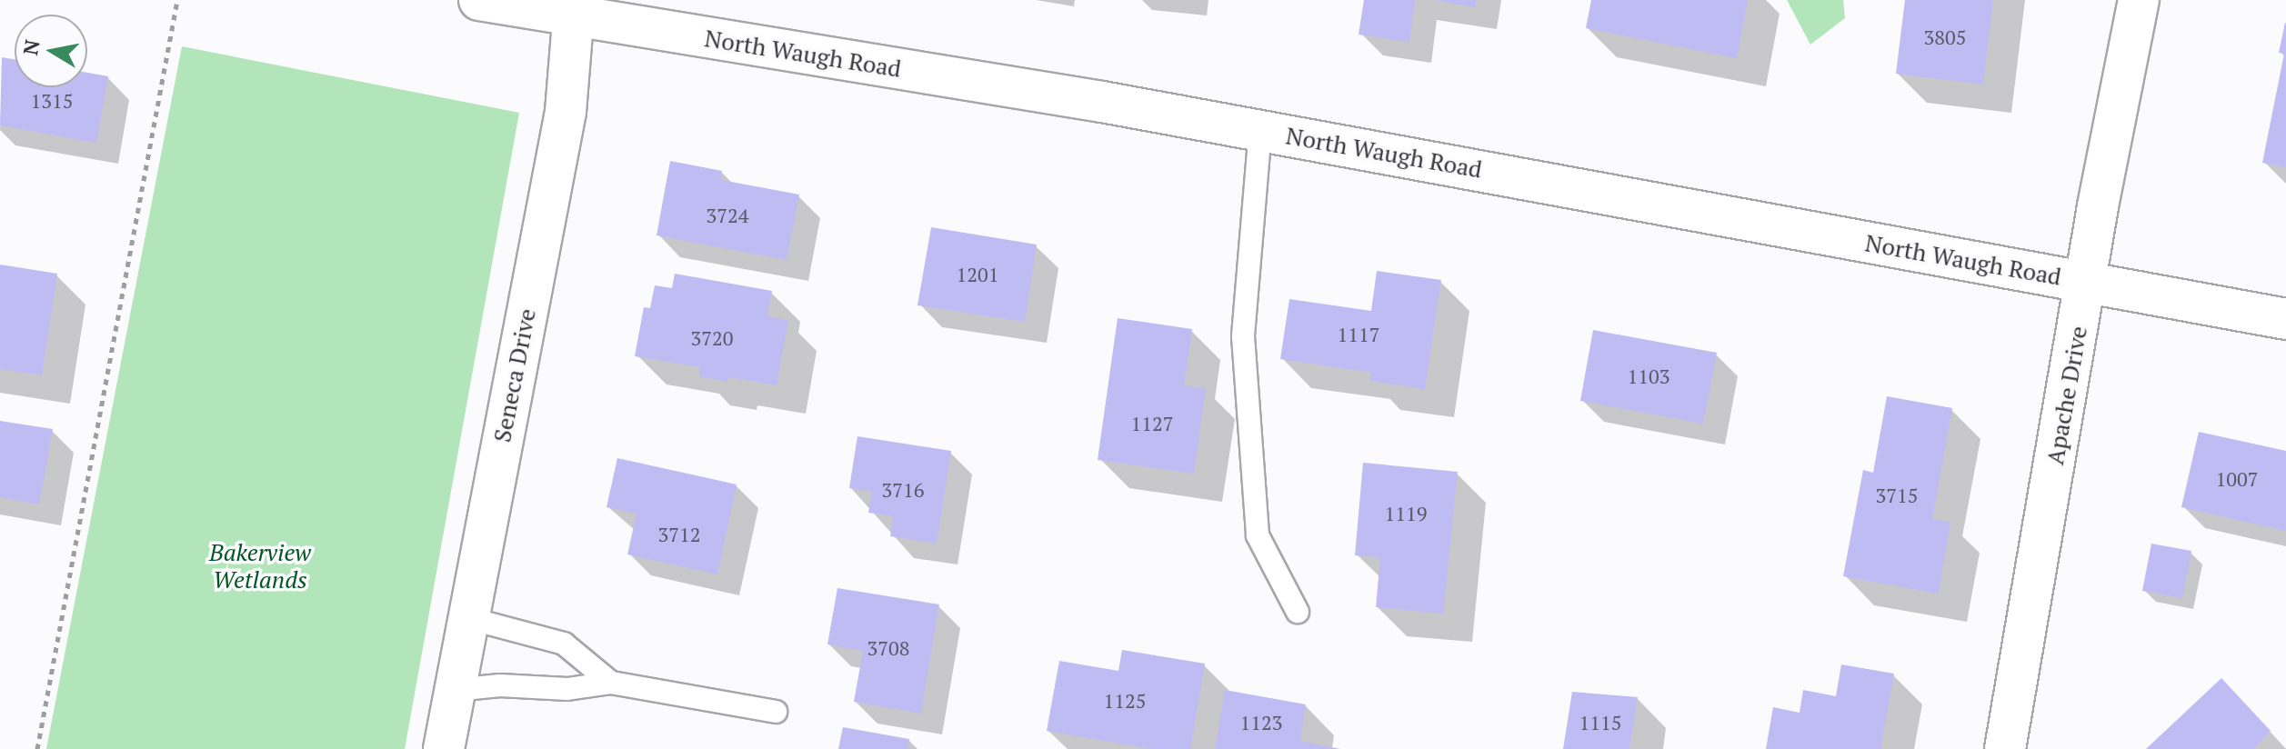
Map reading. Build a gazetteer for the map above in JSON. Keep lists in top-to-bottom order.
{
  "streets": {
    "street": ["North Waugh Road", "Seneca Drive", "Apache Drive"]
  },
  "crossings": [
    ["North Waugh Road", "Seneca Drive"],
    ["North Waugh Road", "Apache Drive"]
  ],
  "parks": ["Bakerview Wetlands"],
  "house_numbers": [
    "3805",
    "1315",
    "3724",
    "1201",
    "1117",
    "3720",
    "1103",
    "1127",
    "1007",
    "3716",
    "3715",
    "1119",
    "3712",
    "3708",
    "1125",
    "1123",
    "1115"
  ],
  "north": "left"
}
